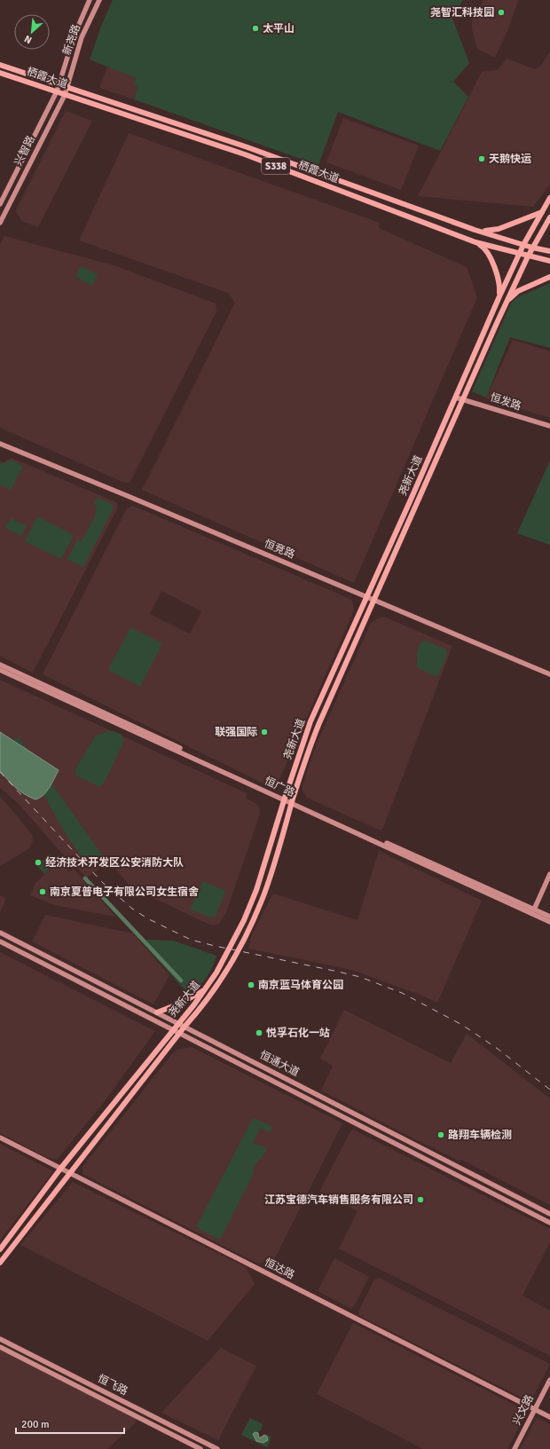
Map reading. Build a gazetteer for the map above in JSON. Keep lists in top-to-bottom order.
{
  "streets": {
    "main road": ["栖霞大道", "S338", "尧新大道"],
    "street": [
      "新尧路",
      "兴智路",
      "恒发路",
      "恒竞路",
      "恒广路",
      "恒通大道",
      "恒达路",
      "恒飞路",
      "兴文路"
    ]
  },
  "crossings": [
    ["新尧路", "栖霞大道"],
    ["新尧路", "兴智路"],
    ["栖霞大道", "兴智路"],
    ["栖霞大道", "尧新大道"],
    ["恒发路", "尧新大道"],
    ["尧新大道", "恒竞路"],
    ["尧新大道", "恒广路"],
    ["尧新大道", "恒通大道"],
    ["尧新大道", "恒达路"],
    ["恒达路", "兴文路"]
  ],
  "places": [
    "尧智汇科技园",
    "太平山",
    "天鹅快运",
    "联强国际",
    "经济技术开发区公安消防大队",
    "南京夏普电子有限公司女生宿舍",
    "南京蓝马体育公园",
    "悦孚石化一站",
    "路翔车辆检测",
    "江苏宝德汽车销售服务有限公司"
  ],
  "scale_bar": "200 m",
  "north": "bottom left"
}
